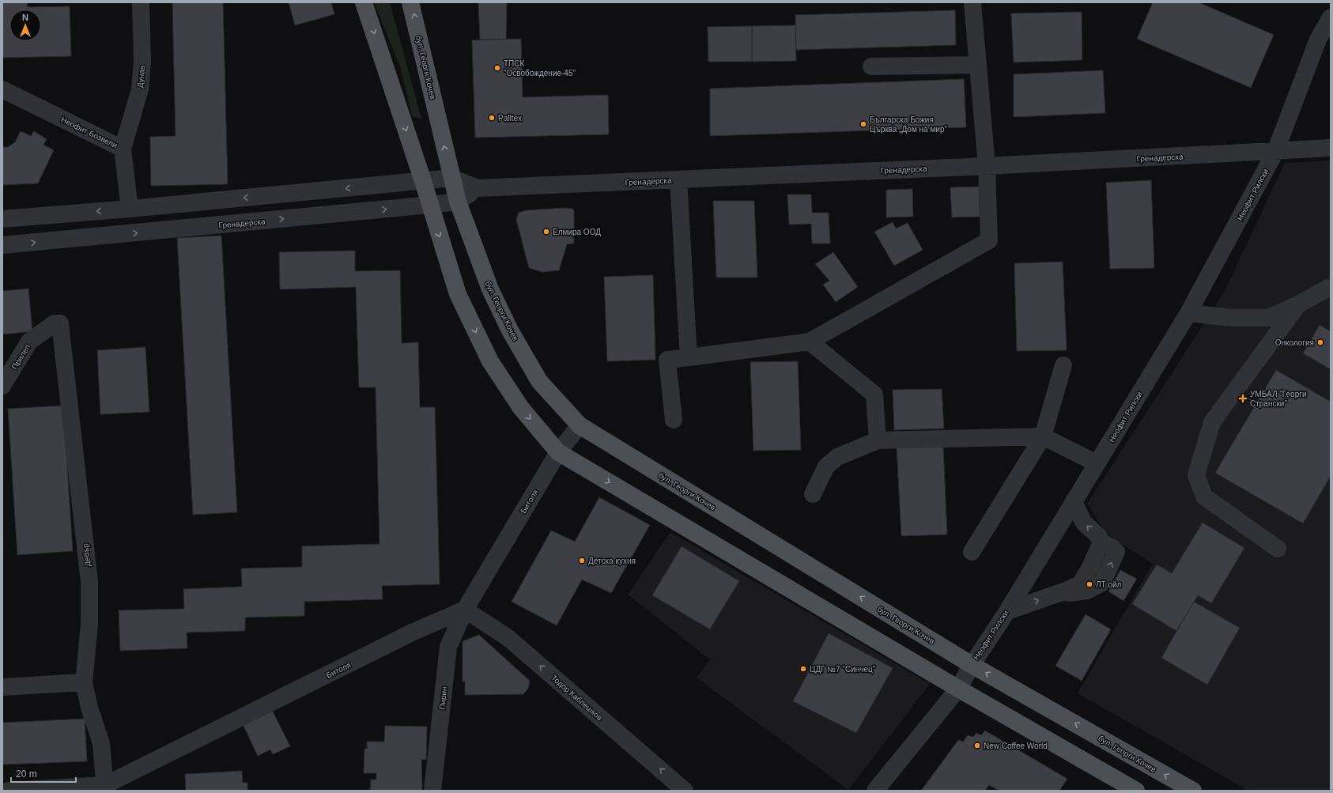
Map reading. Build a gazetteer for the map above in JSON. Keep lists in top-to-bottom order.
{
  "streets": {
    "main road": ["бул. Георги Кочев"],
    "street": [
      "Дунав",
      "Неофит Бозвели",
      "Гренадерска",
      "Неофит Рилски",
      "Прилеп",
      "Битоля",
      "Дебър",
      "Тодор Каблешков",
      "Пирин"
    ]
  },
  "crossings": [
    ["бул. Георги Кочев", "Гренадерска"],
    ["бул. Георги Кочев", "Неофит Рилски"],
    ["бул. Георги Кочев", "Битоля"],
    ["Дунав", "Неофит Бозвели"],
    ["Неофит Бозвели", "Гренадерска"],
    ["Гренадерска", "Неофит Рилски"],
    ["Прилеп", "Дебър"],
    ["Битоля", "Дебър"],
    ["Битоля", "Тодор Каблешков"],
    ["Битоля", "Пирин"],
    ["Тодор Каблешков", "Пирин"]
  ],
  "one_way": ["Тодор Каблешков"],
  "places": {
    "other": [
      "ТПСК \"Освобождение-45\"",
      "Palltex",
      "Българска Божия Църква „Дом на мир“",
      "Елмира ООД",
      "Онкология",
      "Детска кухня",
      "ЛТ ойл",
      "ЦДГ №7 \"Синчец\"",
      "New Coffee World"
    ],
    "health": ["УМБАЛ \"Георги Странски\""]
  },
  "scale_bar": "20 m",
  "north": "top"
}
